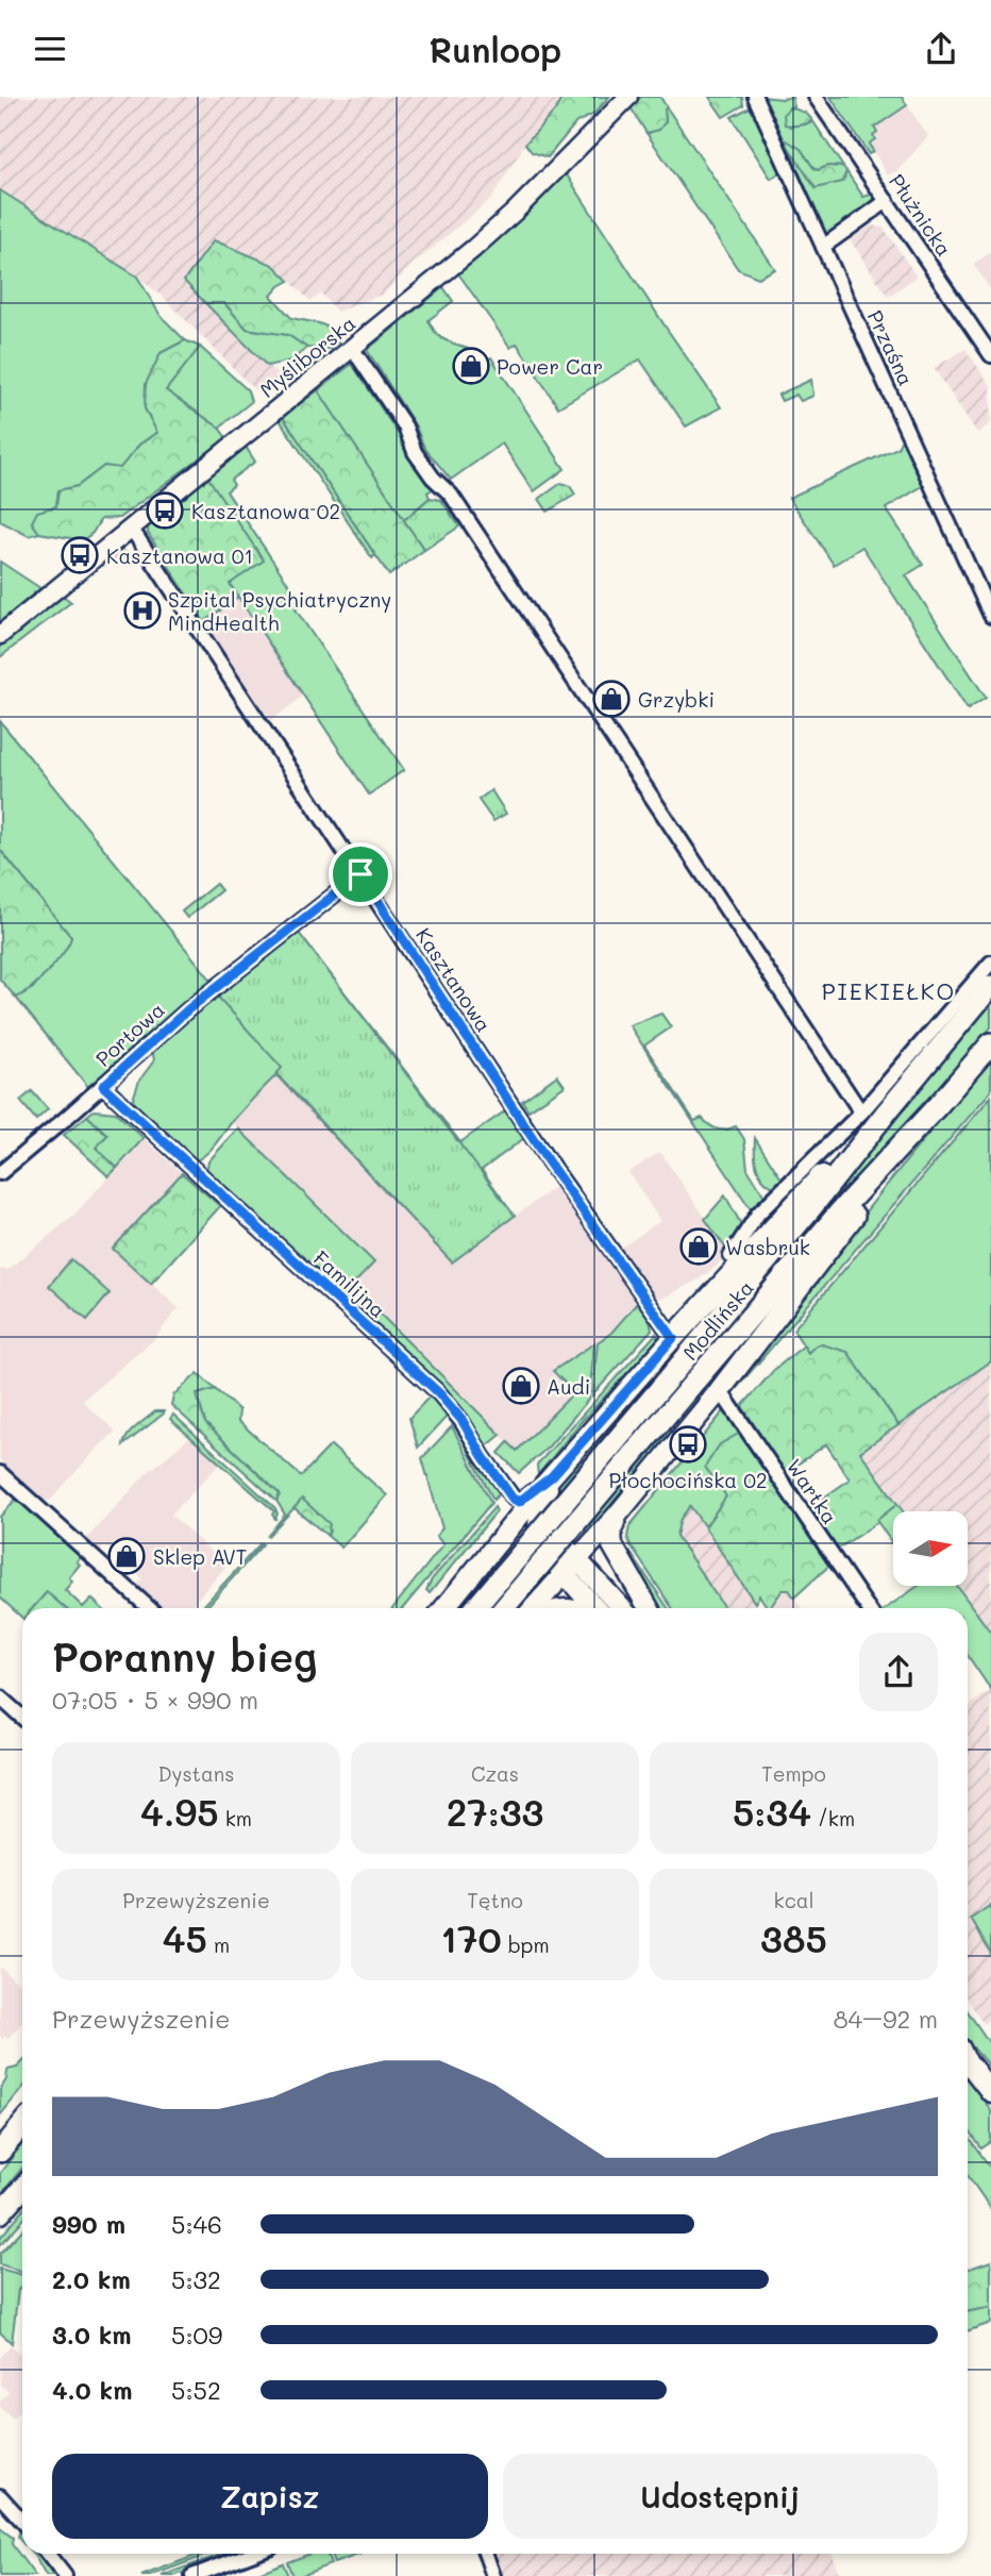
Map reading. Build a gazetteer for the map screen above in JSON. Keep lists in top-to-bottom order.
{
  "streets": {
    "main road": ["Modlińska"],
    "street": [
      "Płużnicka",
      "Przaśna",
      "Myśliborska",
      "Kasztanowa",
      "Portowa",
      "Familijna",
      "Wartka"
    ]
  },
  "crossings": [
    ["Myśliborska", "Kasztanowa"],
    ["Kasztanowa", "Portowa"],
    ["Kasztanowa", "Modlińska"],
    ["Portowa", "Familijna"],
    ["Familijna", "Modlińska"]
  ],
  "districts": ["PIEKIEŁKO"],
  "places": {
    "shop": [
      "Power Car",
      "Grzybki",
      "Wasbruk",
      "Audi",
      "Sklep AVT"
    ],
    "bus stop": ["Kasztanowa 02", "Kasztanowa 01", "Płochocińska 02"],
    "hospital": ["Szpital Psychiatryczny MindHealth"]
  },
  "north": "right",
  "page": {
    "header": "Runloop",
    "heading": ["Poranny bieg", "07:05 · 5 × 990 m"],
    "stats": [
      ["Dystans", "4.95 km"],
      ["Czas", "27:33"],
      ["Tempo", "5:34 /km"],
      ["Przewyższenie", "45 m"],
      ["Tętno", "170 bpm"],
      ["kcal", "385"]
    ],
    "chart": ["Przewyższenie", "84–92 m"],
    "list": [
      {
        "name": "990 m",
        "note": "5:46"
      },
      {
        "name": "2.0 km",
        "note": "5:32"
      },
      {
        "name": "3.0 km",
        "note": "5:09"
      },
      {
        "name": "4.0 km",
        "note": "5:52"
      }
    ],
    "buttons": ["Zapisz", "Udostępnij"]
  }
}
